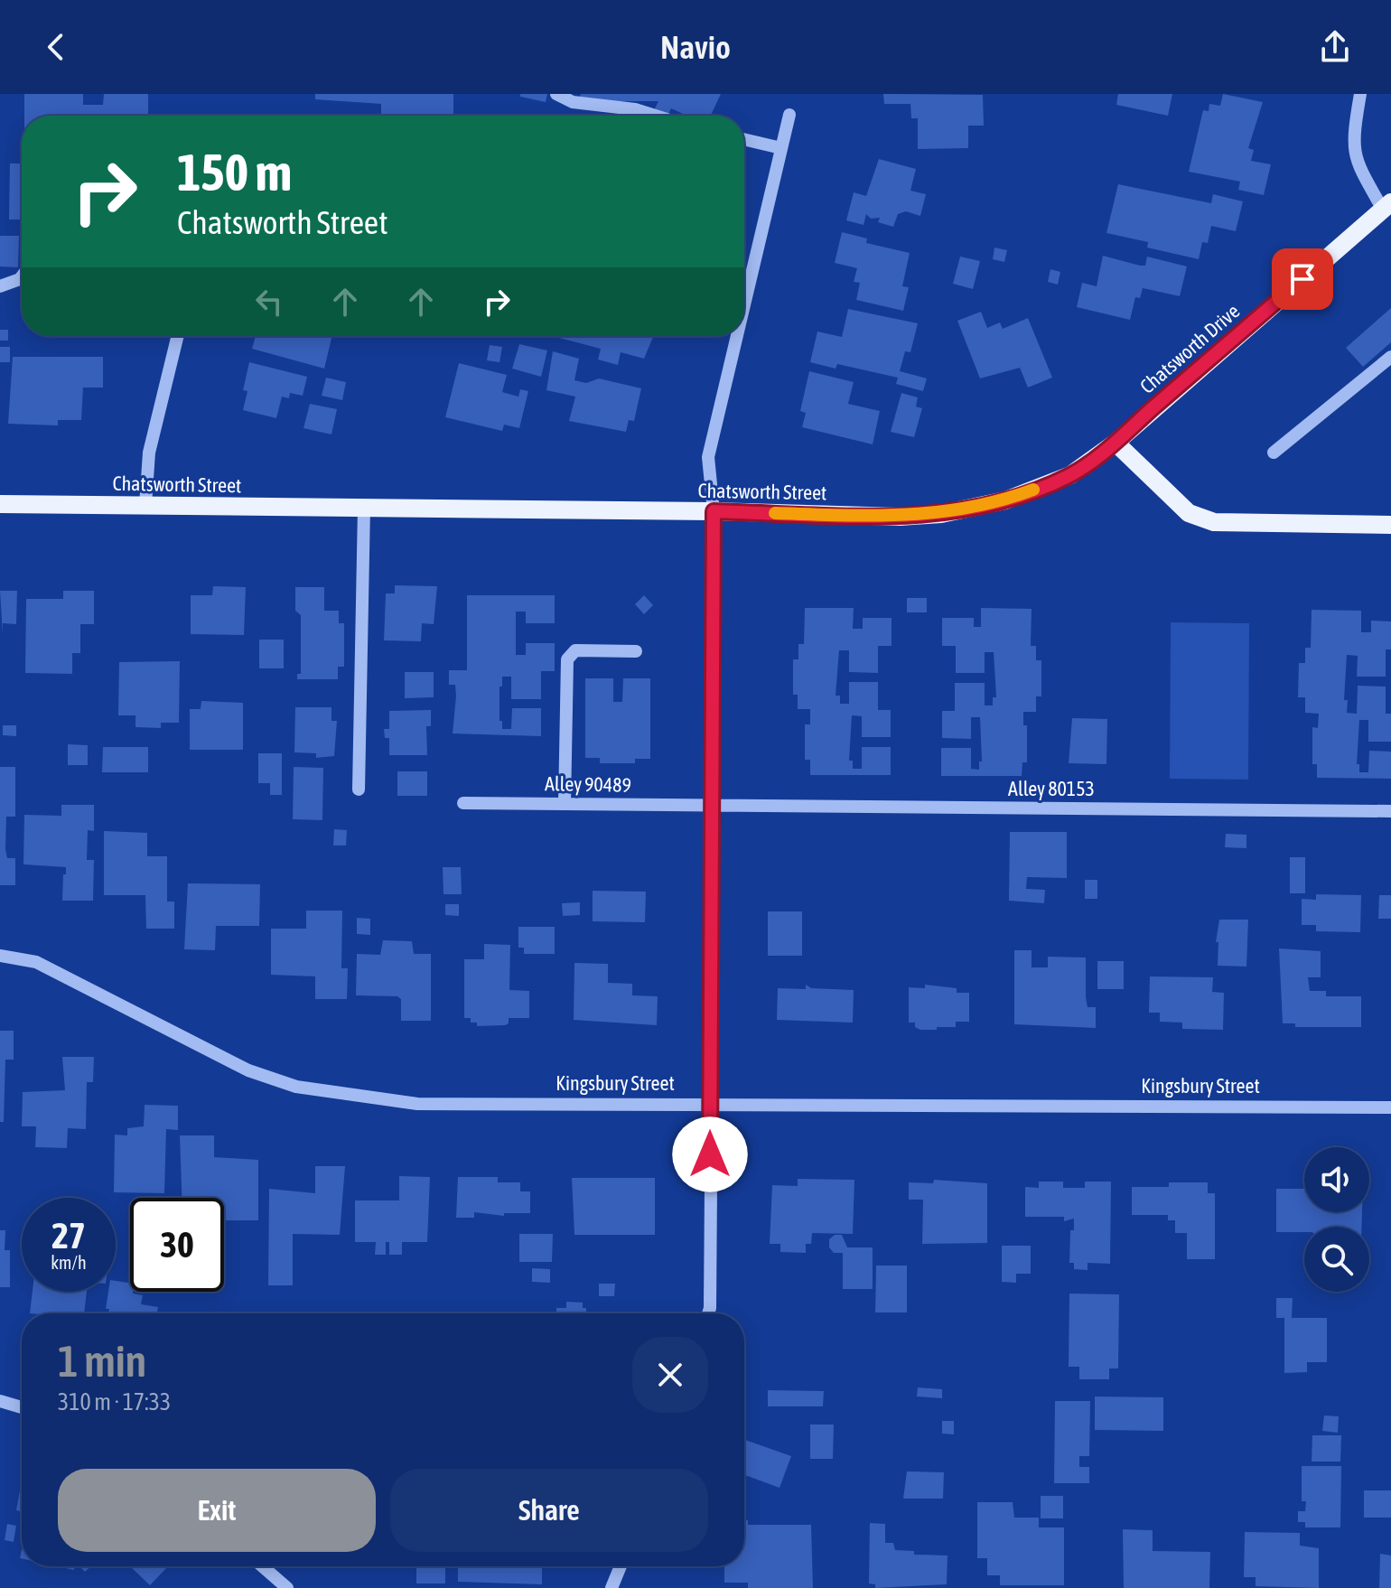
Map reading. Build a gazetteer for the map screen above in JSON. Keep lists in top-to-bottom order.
{
  "streets": {
    "main road": ["Chatsworth Drive", "Chatsworth Street"],
    "street": ["Alley 90489", "Alley 80153", "Kingsbury Street"]
  },
  "crossings": [
    ["Chatsworth Drive", "Chatsworth Street"],
    ["Alley 90489", "Alley 80153"]
  ],
  "page": {
    "header": "Navio",
    "turn": ["150 m", "Chatsworth Street"],
    "speed": "27 km/h",
    "limit": "30",
    "heading": ["1 min", "310 m · 17:33"],
    "buttons": ["Exit", "Share"]
  }
}
